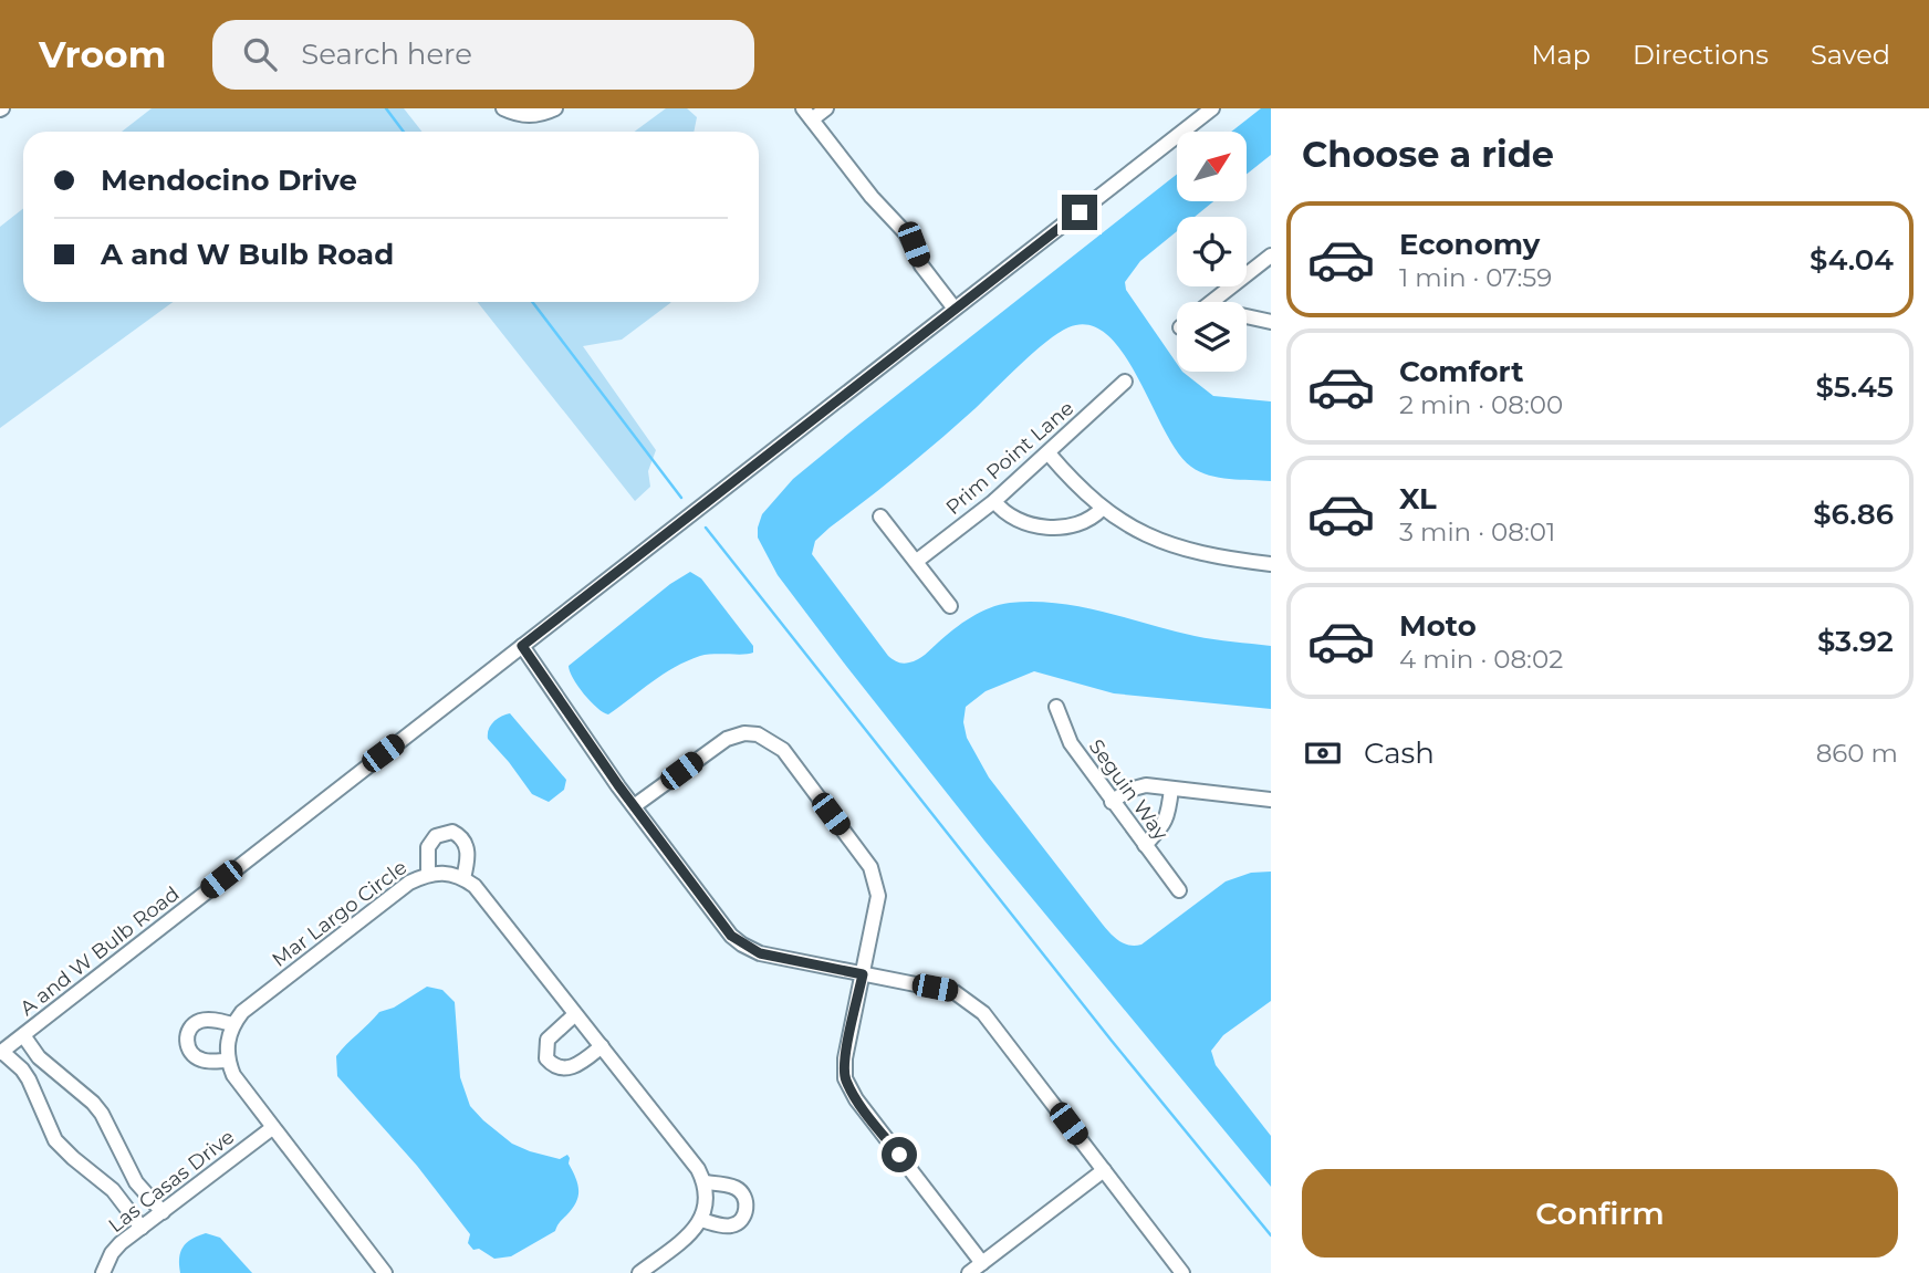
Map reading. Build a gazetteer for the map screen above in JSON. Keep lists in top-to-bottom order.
{
  "streets": {
    "street": [
      "Prim Point Lane",
      "Seguin Way",
      "Mar Largo Circle",
      "A and W Bulb Road",
      "Las Casas Drive"
    ]
  },
  "north": "top right",
  "page": {
    "header": "Vroom",
    "search": "Search here",
    "nav": ["Map", "Directions", "Saved"],
    "heading": "Choose a ride",
    "banner": ["Mendocino Drive", "A and W Bulb Road"],
    "list": [
      {
        "name": "Economy",
        "note": "1 min · 07:59",
        "value": "$4.04"
      },
      {
        "name": "Comfort",
        "note": "2 min · 08:00",
        "value": "$5.45"
      },
      {
        "name": "XL",
        "note": "3 min · 08:01",
        "value": "$6.86"
      },
      {
        "name": "Moto",
        "note": "4 min · 08:02",
        "value": "$3.92"
      }
    ],
    "pay": ["Cash", "860 m"],
    "buttons": "Confirm"
  }
}
